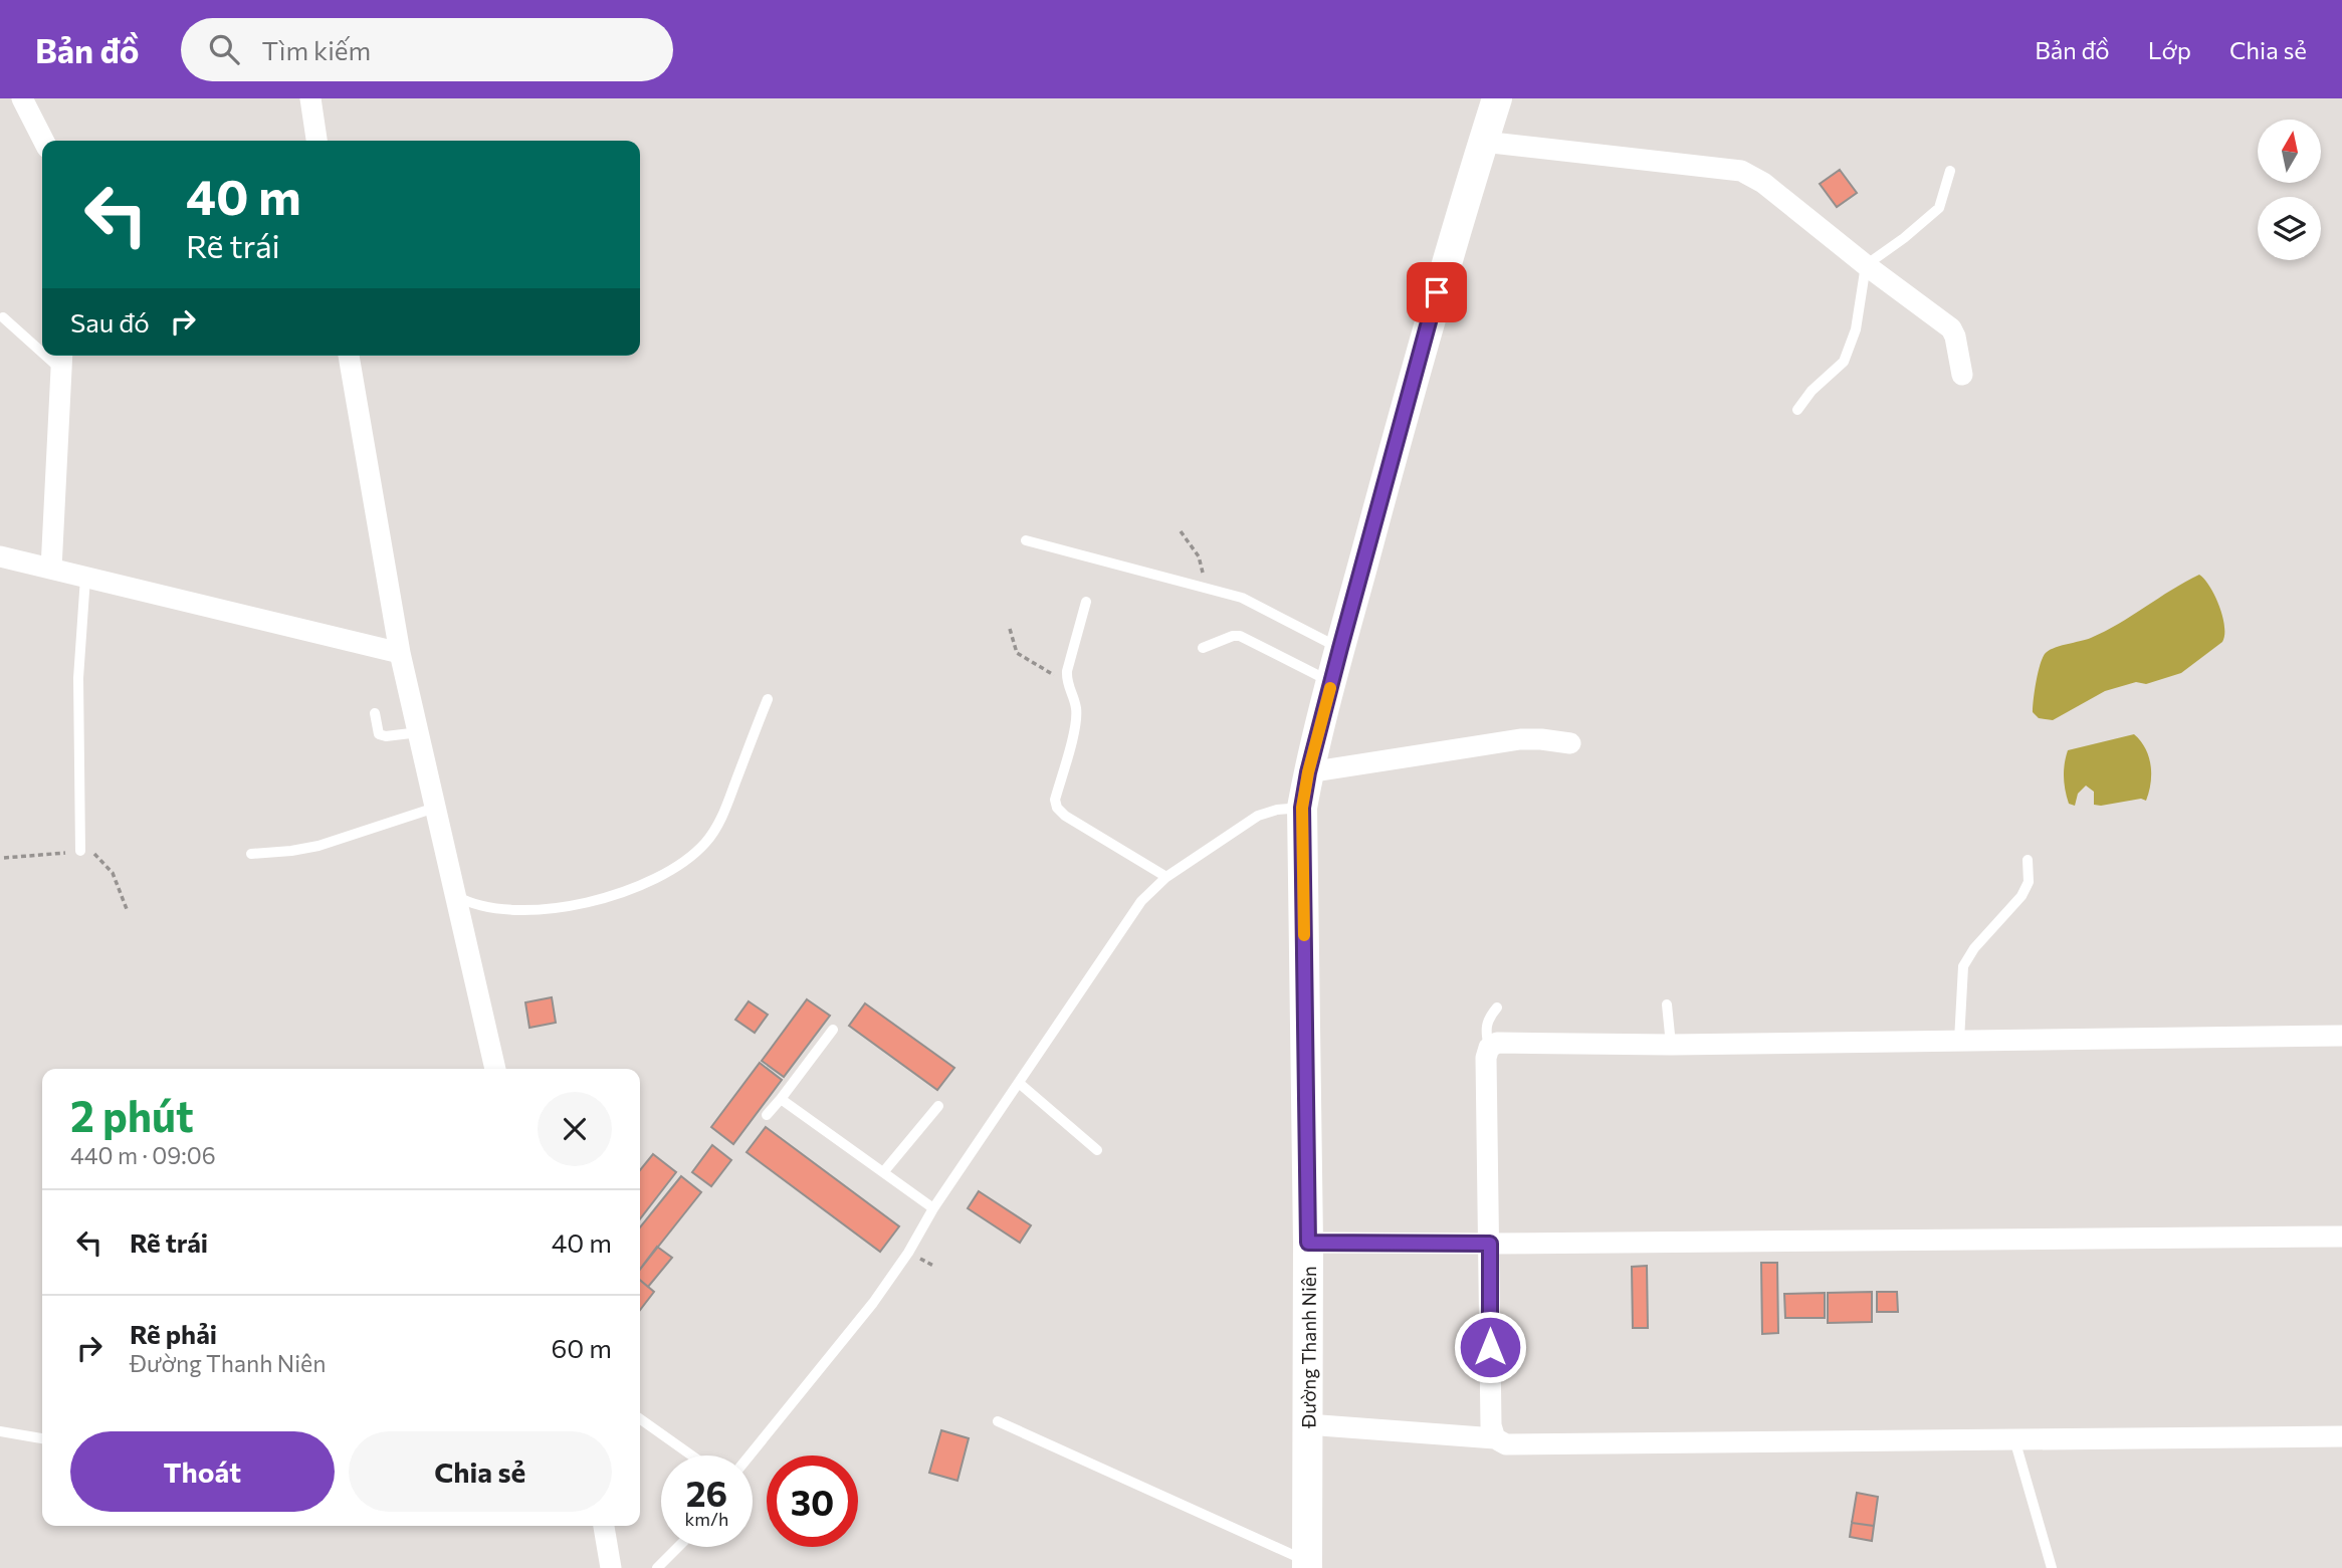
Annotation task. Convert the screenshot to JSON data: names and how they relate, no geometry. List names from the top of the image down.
{
  "streets": {
    "main road": ["Đường Thanh Niên"]
  },
  "north": "top",
  "page": {
    "header": "Bản đồ",
    "search": "Tìm kiếm",
    "nav": ["Bản đồ", "Lớp", "Chia sẻ"],
    "turn": ["40 m", "Rẽ trái"],
    "then": "Sau đó",
    "heading": ["2 phút", "440 m · 09:06"],
    "list": [
      {
        "name": "Rẽ trái",
        "value": "40 m"
      },
      {
        "name": "Rẽ phải",
        "note": "Đường Thanh Niên",
        "value": "60 m"
      }
    ],
    "buttons": ["Thoát", "Chia sẻ"],
    "speed": "26 km/h",
    "limit": "30"
  }
}
